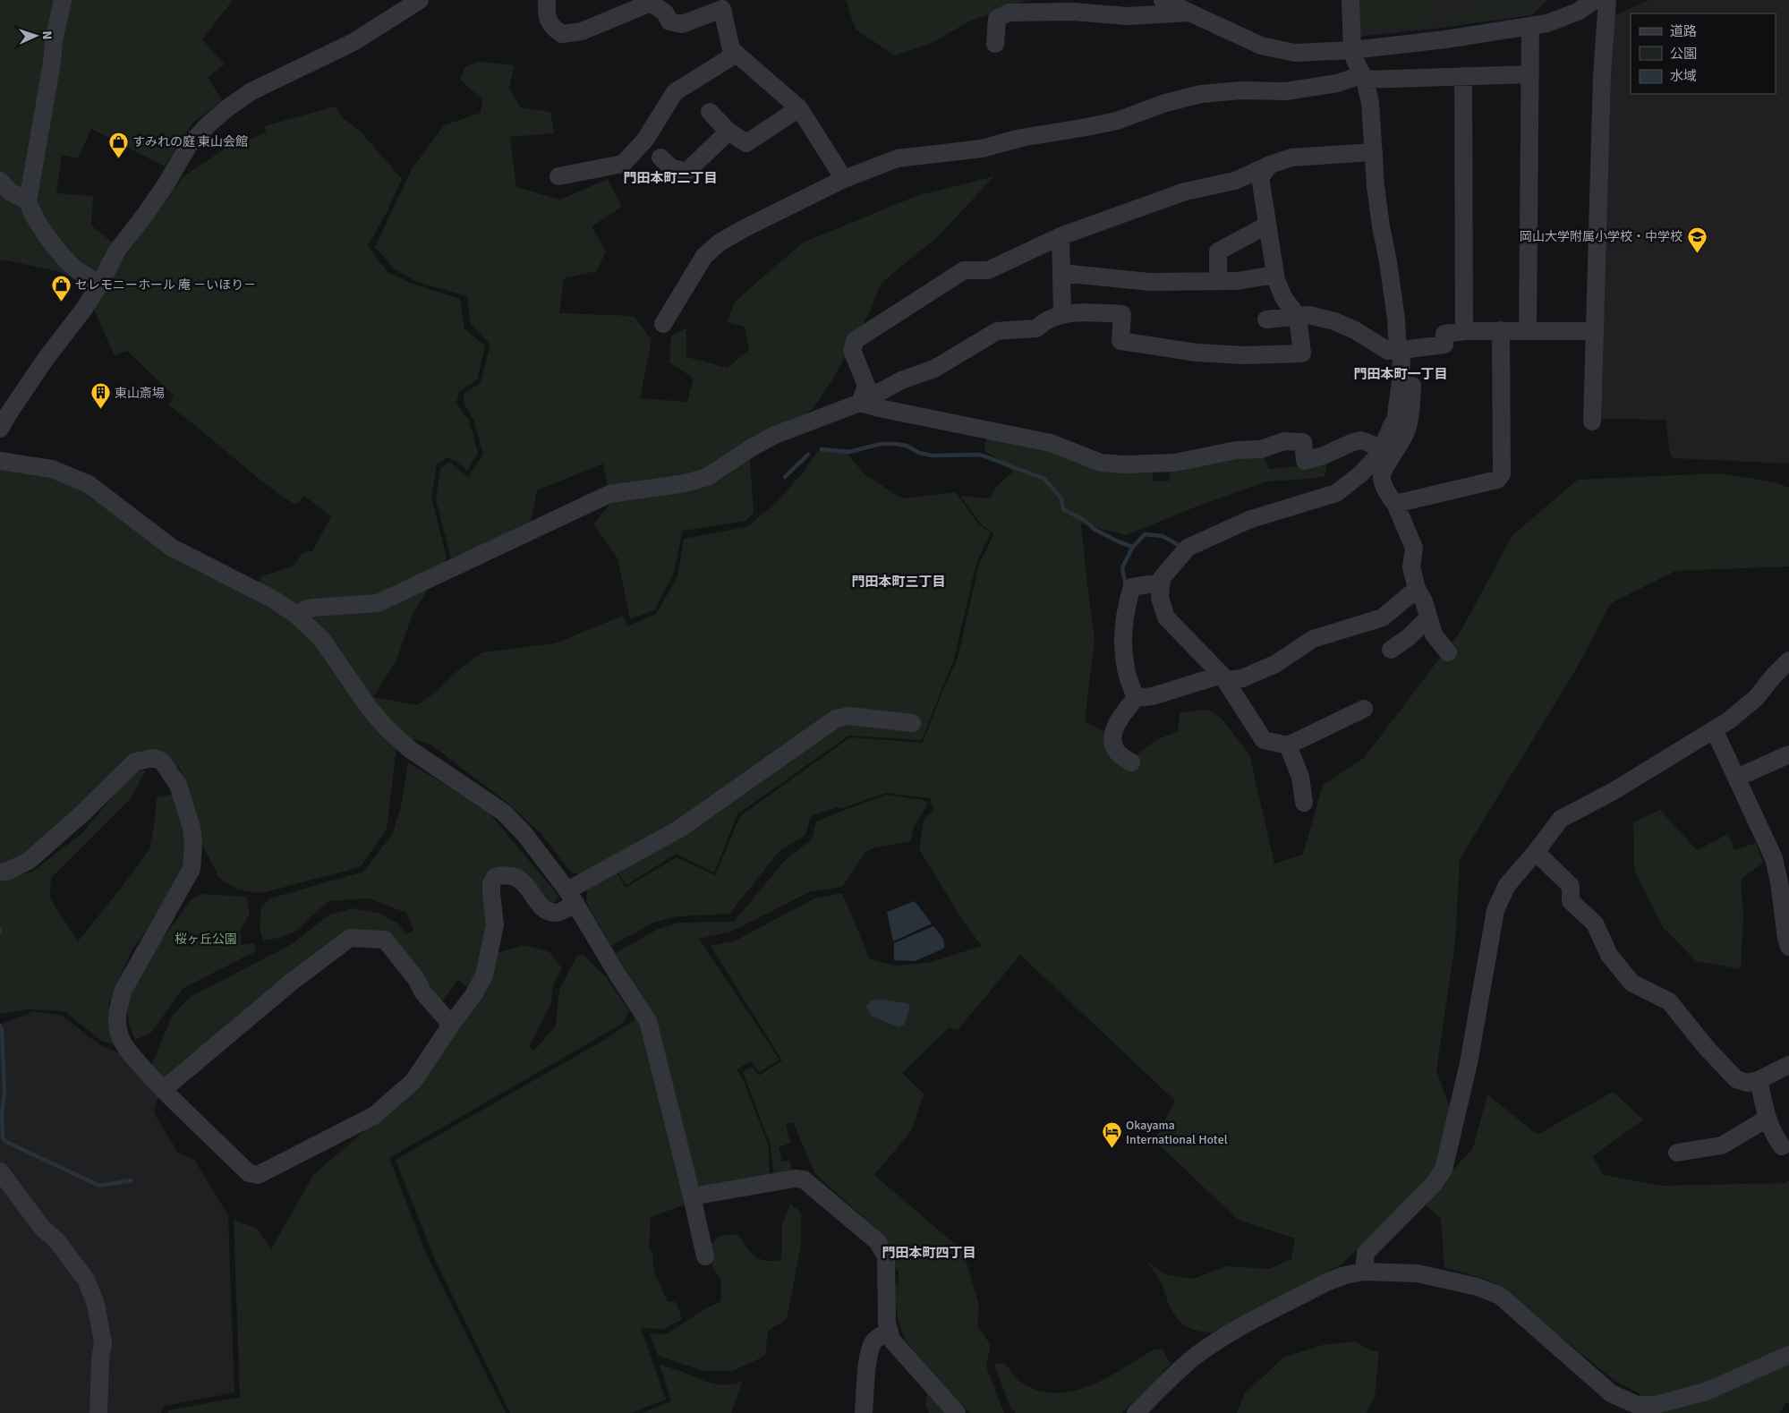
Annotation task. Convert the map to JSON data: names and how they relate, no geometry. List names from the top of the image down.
{
  "districts": [
    "門田本町二丁目",
    "門田本町一丁目",
    "門田本町三丁目",
    "門田本町四丁目"
  ],
  "parks": ["桜ヶ丘公園"],
  "places": {
    "shop": ["すみれの庭 東山会館", "セレモニーホール 庵 －いほり－"],
    "school or university": ["岡山大学附属小学校・中学校"],
    "building": ["東山斎場"],
    "hotel": ["Okayama International Hotel"]
  },
  "legend": ["道路", "公園", "水域"],
  "north": "right"
}
